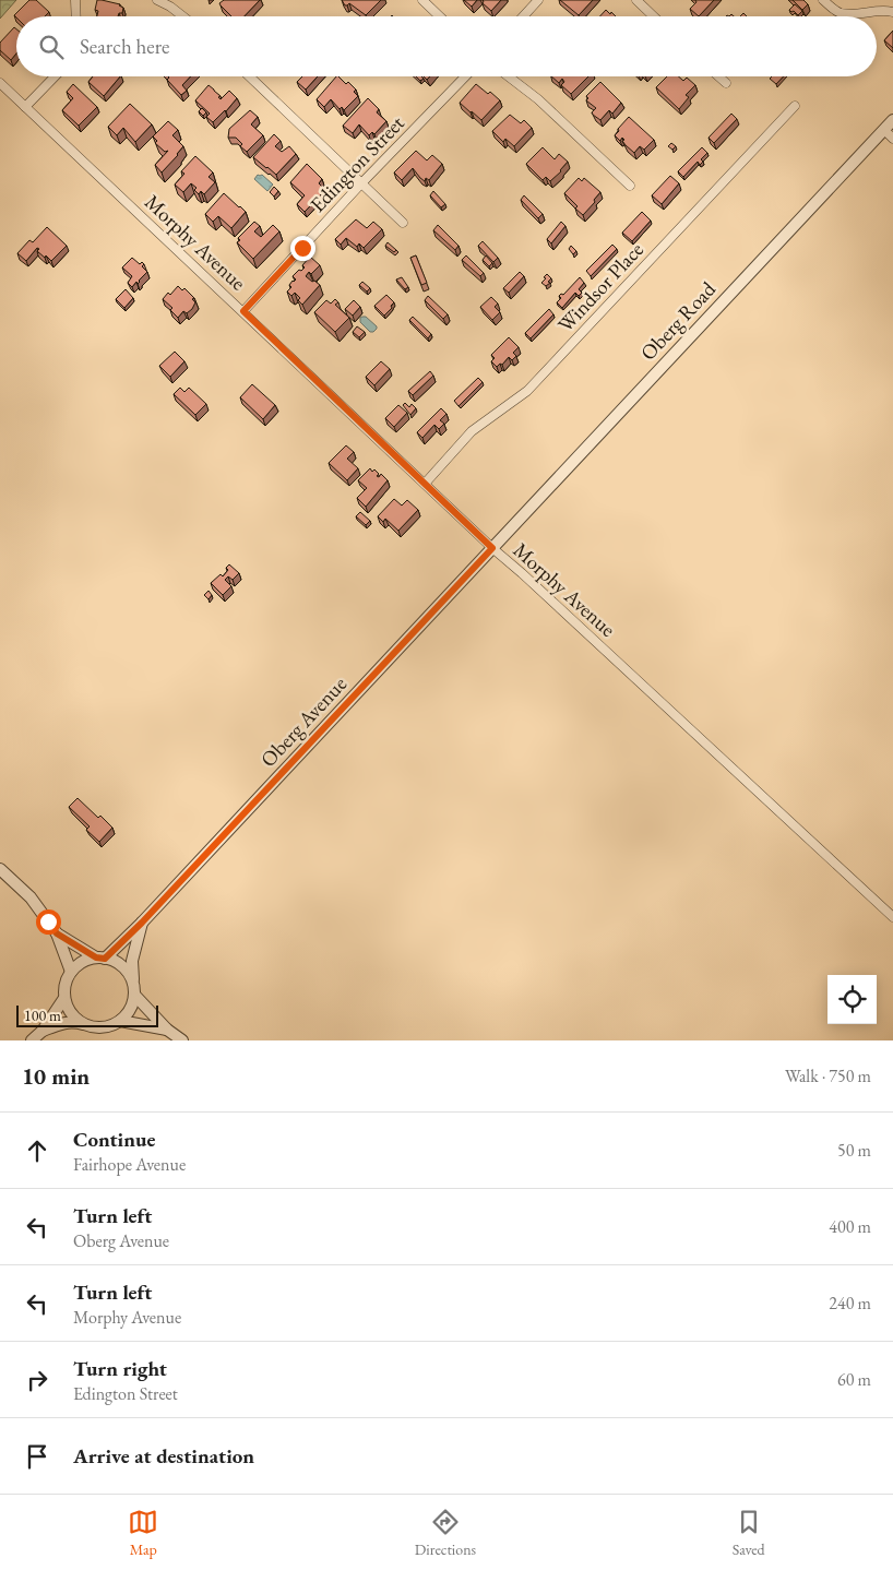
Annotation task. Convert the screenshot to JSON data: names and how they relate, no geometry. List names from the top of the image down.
{
  "streets": {
    "street": [
      "Edington Street",
      "Morphy Avenue",
      "Windsor Place",
      "Oberg Road",
      "Oberg Avenue"
    ]
  },
  "crossings": [
    ["Edington Street", "Morphy Avenue"],
    ["Morphy Avenue", "Windsor Place"],
    ["Morphy Avenue", "Oberg Road"],
    ["Morphy Avenue", "Oberg Avenue"],
    ["Oberg Road", "Oberg Avenue"]
  ],
  "scale_bar": "100 m",
  "page": {
    "search": "Search here",
    "scale": "100 m",
    "heading": ["10 min", "Walk · 750 m"],
    "list": [
      ["Continue", "Fairhope Avenue", "50 m"],
      ["Turn left", "Oberg Avenue", "400 m"],
      ["Turn left", "Morphy Avenue", "240 m"],
      ["Turn right", "Edington Street", "60 m"],
      "Arrive at destination"
    ],
    "nav": ["Map", "Directions", "Saved"]
  }
}
